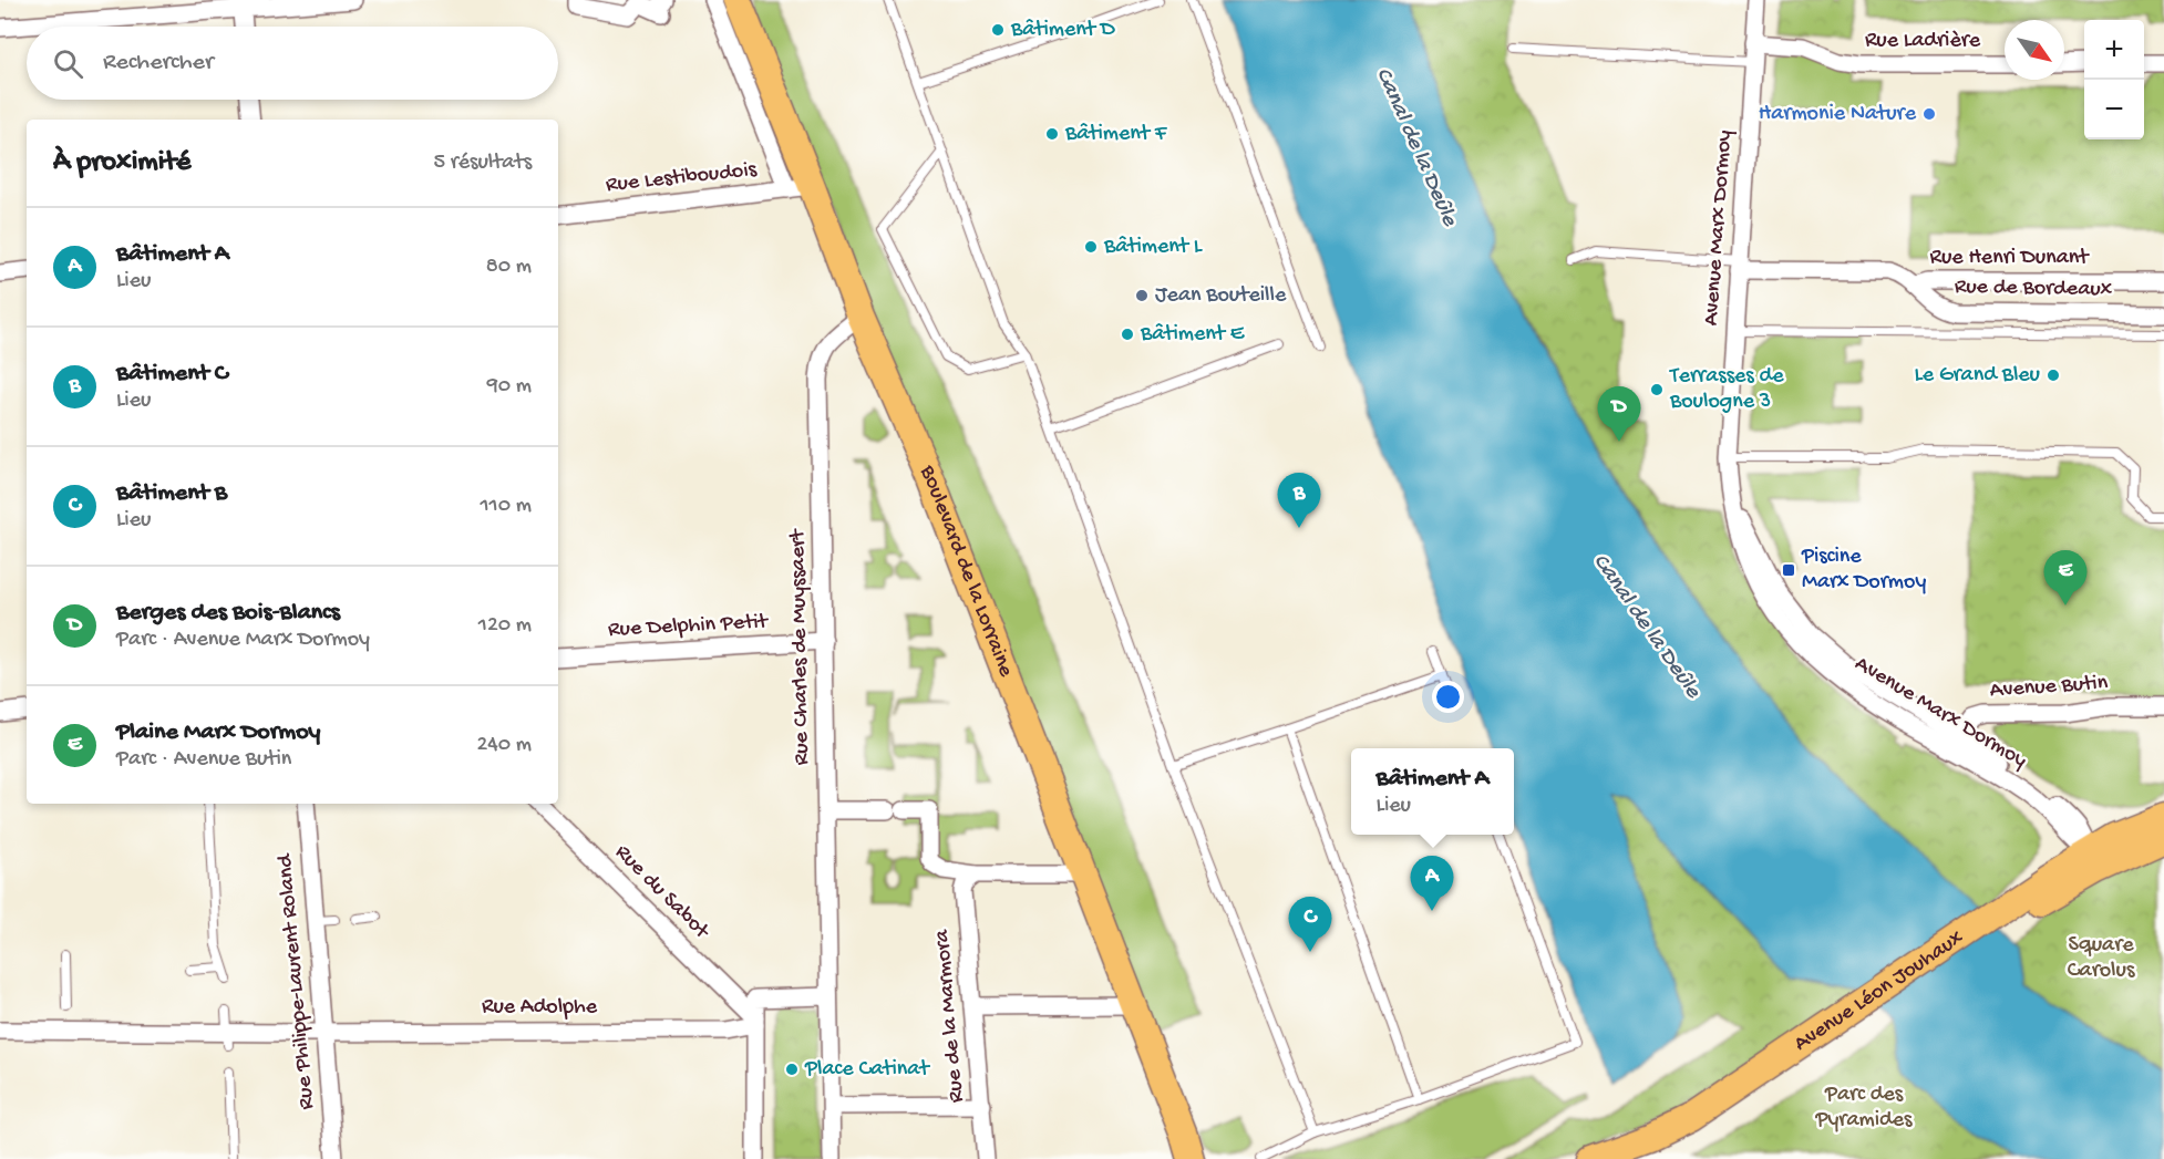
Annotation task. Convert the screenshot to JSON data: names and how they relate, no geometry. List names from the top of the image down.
{
  "streets": {
    "main road": ["Boulevard de la Lorraine", "Avenue Léon Jouhaux"],
    "street": [
      "Rue Ladrière",
      "Rue Lestiboudois",
      "Avenue Marx Dormoy",
      "Rue Henri Dunant",
      "Rue de Bordeaux",
      "Rue Delphin Petit",
      "Rue Charles de Muyssaert",
      "Avenue Butin",
      "Rue du Sabot",
      "Rue Philippe-Laurent Roland",
      "Rue Adolphe",
      "Rue de la Marmora"
    ]
  },
  "crossings": [
    ["Rue Ladrière", "Avenue Marx Dormoy"],
    ["Rue Lestiboudois", "Boulevard de la Lorraine"],
    ["Avenue Marx Dormoy", "Rue Henri Dunant"],
    ["Avenue Marx Dormoy", "Avenue Butin"],
    ["Avenue Marx Dormoy", "Avenue Léon Jouhaux"],
    ["Rue Henri Dunant", "Rue de Bordeaux"],
    ["Boulevard de la Lorraine", "Rue Charles de Muyssaert"],
    ["Rue Delphin Petit", "Rue Charles de Muyssaert"],
    ["Rue du Sabot", "Rue Adolphe"],
    ["Rue Philippe-Laurent Roland", "Rue Adolphe"]
  ],
  "water": ["Canal de la Deûle"],
  "parks": ["Square Carolus", "Parc des Pyramides"],
  "places": {
    "other": [
      "Bâtiment D",
      "Harmonie Nature",
      "Bâtiment F",
      "Bâtiment L",
      "Jean Bouteille",
      "Bâtiment E",
      "Le Grand Bleu",
      "Terrasses de Boulogne 3",
      "Place Catinat"
    ],
    "transit": ["Piscine Marx Dormoy"]
  },
  "north": "bottom right",
  "page": {
    "map_buttons": ["+", "−"],
    "search": "Rechercher",
    "heading": ["À proximité", "5 résultats"],
    "list": [
      {
        "mark": "A",
        "name": "Bâtiment A",
        "note": "Lieu",
        "value": "80 m"
      },
      {
        "mark": "B",
        "name": "Bâtiment C",
        "note": "Lieu",
        "value": "90 m"
      },
      {
        "mark": "C",
        "name": "Bâtiment B",
        "note": "Lieu",
        "value": "110 m"
      },
      {
        "mark": "D",
        "name": "Berges des Bois-Blancs",
        "note": "Parc · Avenue Marx Dormoy",
        "value": "120 m"
      },
      {
        "mark": "E",
        "name": "Plaine Marx Dormoy",
        "note": "Parc · Avenue Butin",
        "value": "240 m"
      }
    ],
    "pins": [
      "D",
      "B",
      "E",
      "A",
      "C"
    ],
    "popup": ["Bâtiment A", "Lieu"]
  }
}
